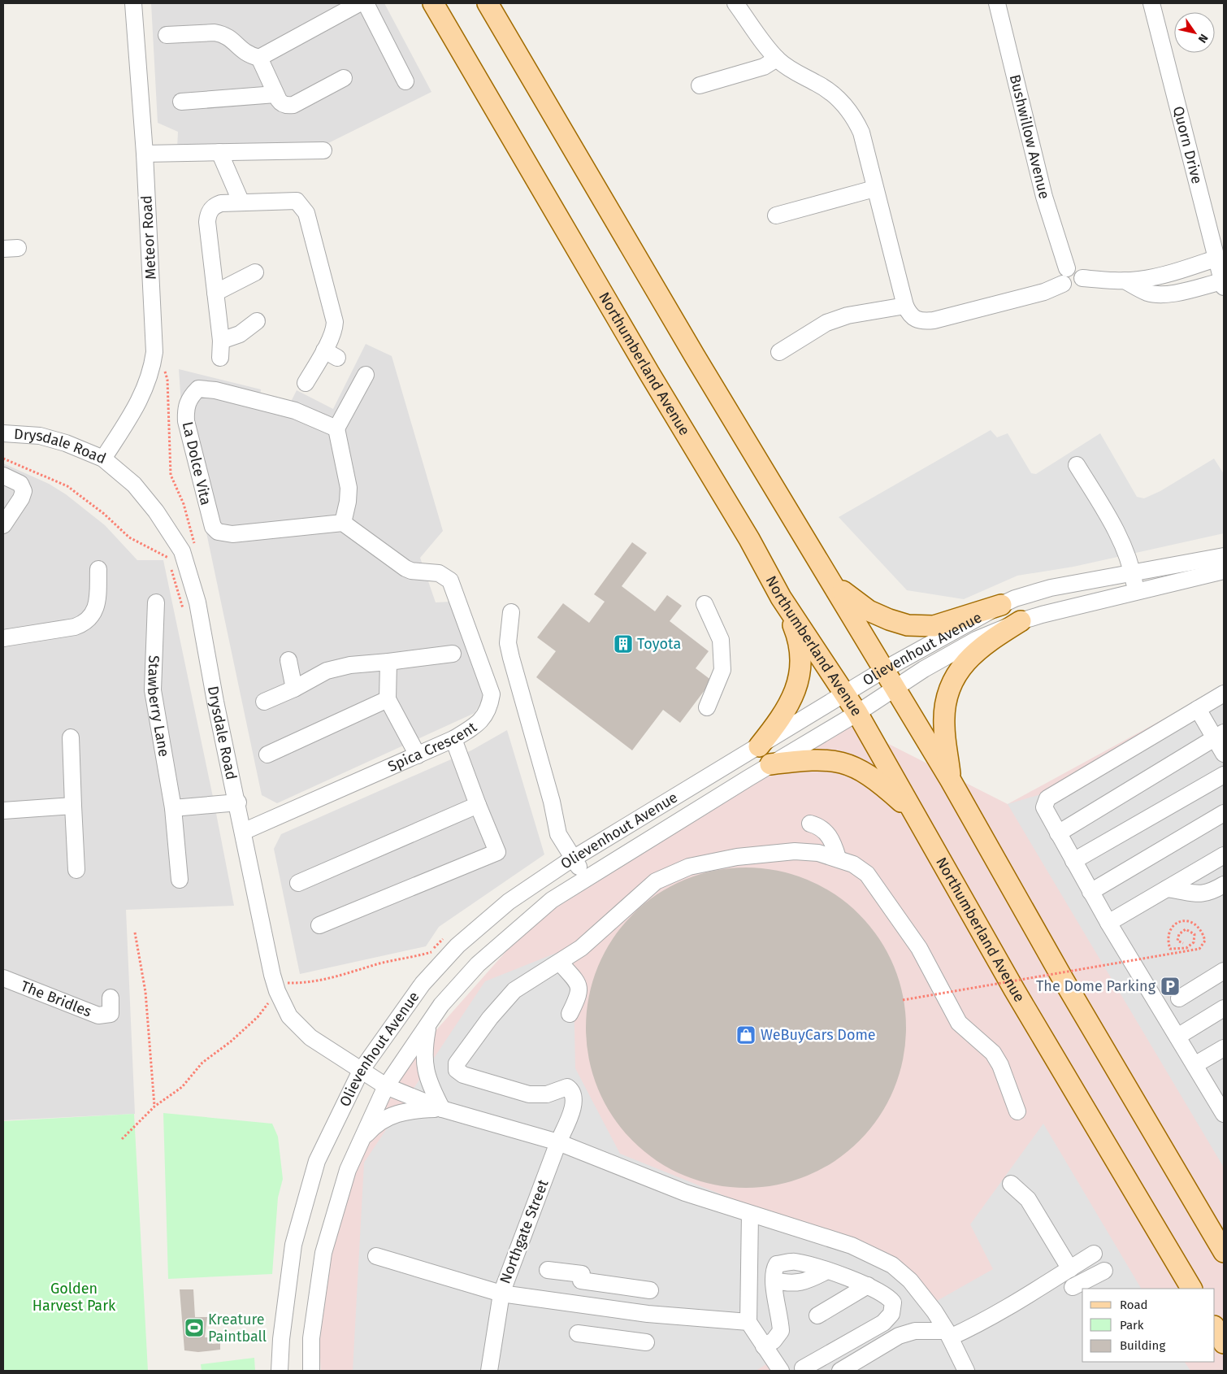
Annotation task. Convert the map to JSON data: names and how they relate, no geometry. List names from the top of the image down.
{
  "streets": {
    "main road": ["Northumberland Avenue"],
    "street": [
      "Bushwillow Avenue",
      "Quorn Drive",
      "Meteor Road",
      "Drysdale Road",
      "La Dolce Vita",
      "Olievenhout Avenue",
      "Stawberry Lane",
      "Spica Crescent",
      "The Bridles",
      "Northgate Street"
    ]
  },
  "crossings": [
    ["Meteor Road", "Drysdale Road"],
    ["Northumberland Avenue", "Olievenhout Avenue"],
    ["Drysdale Road", "Olievenhout Avenue"],
    ["Drysdale Road", "Spica Crescent"],
    ["La Dolce Vita", "Spica Crescent"]
  ],
  "parks": ["Golden Harvest Park"],
  "places": {
    "building": ["Toyota"],
    "parking": ["The Dome Parking"],
    "shop": ["WeBuyCars Dome"],
    "sports": ["Kreature Paintball"]
  },
  "legend": ["Road", "Park", "Building"],
  "north": "bottom right"
}
